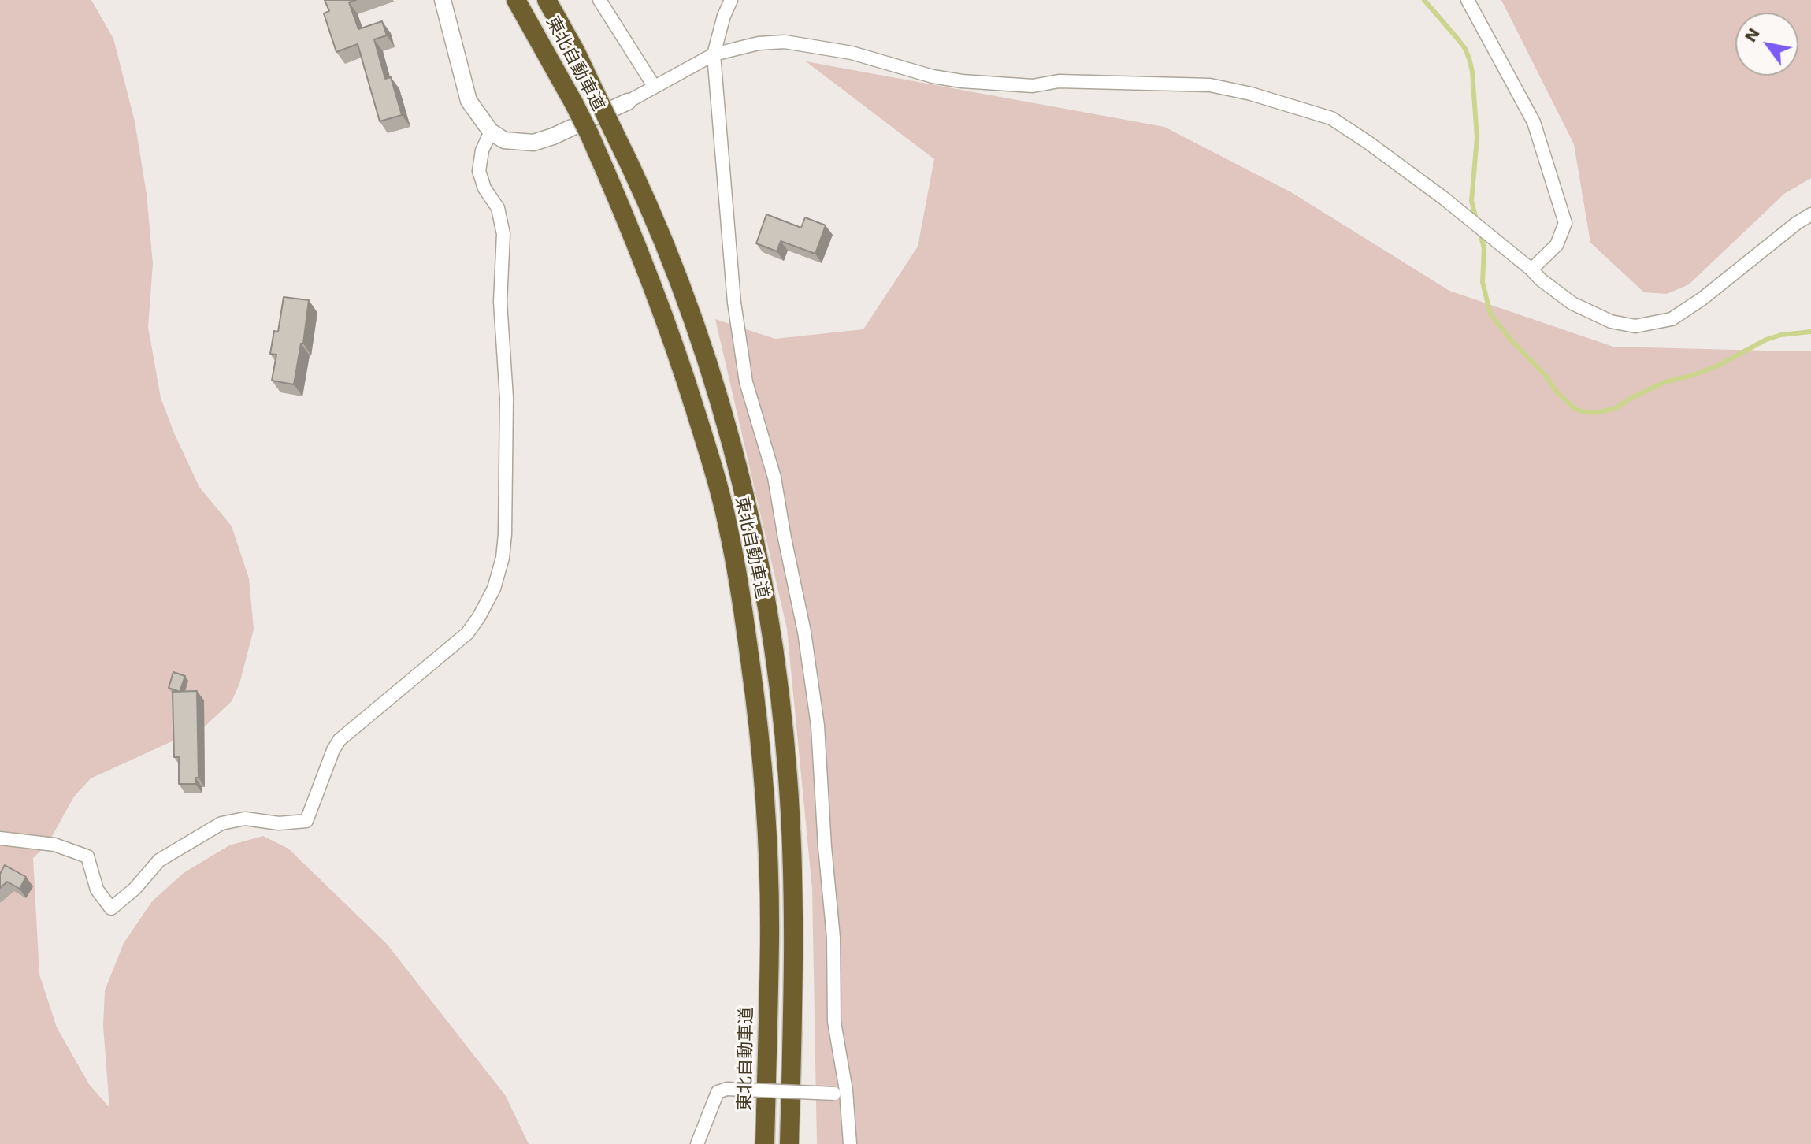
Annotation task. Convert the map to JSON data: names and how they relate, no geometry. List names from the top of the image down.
{
  "streets": {
    "highway": ["東北自動車道"]
  },
  "north": "top left"
}
